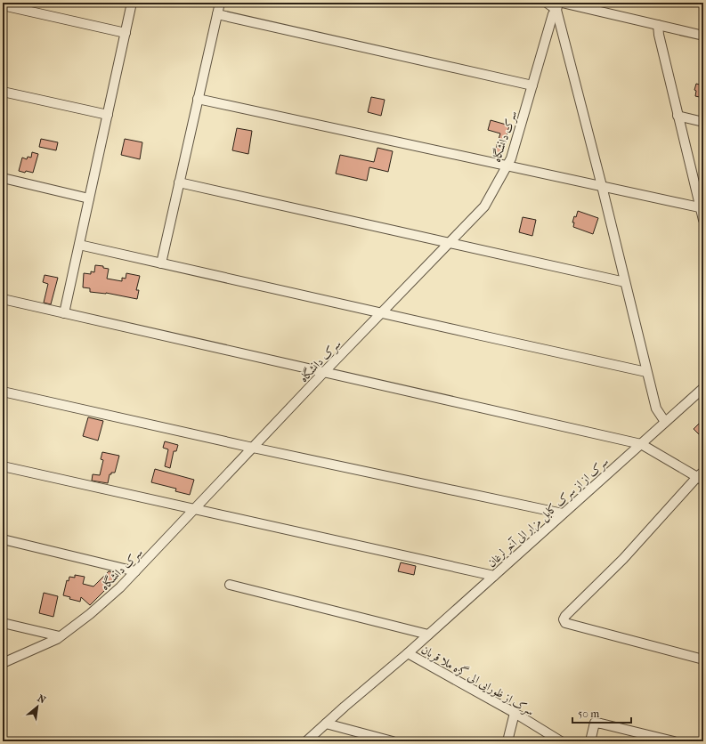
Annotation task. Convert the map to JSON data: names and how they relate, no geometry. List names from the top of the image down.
{
  "streets": {
    "street": ["سرک دانشگاه", "سرک از از سرک کابل مزار الی آخر لرغان", "سرک از ظورایی الی گزه ملا قربان"]
  },
  "crossings": [
    ["سرک از از سرک کابل مزار الی آخر لرغان", "سرک از ظورایی الی گزه ملا قربان"]
  ],
  "scale_bar": "50 m",
  "north": "top right"
}
